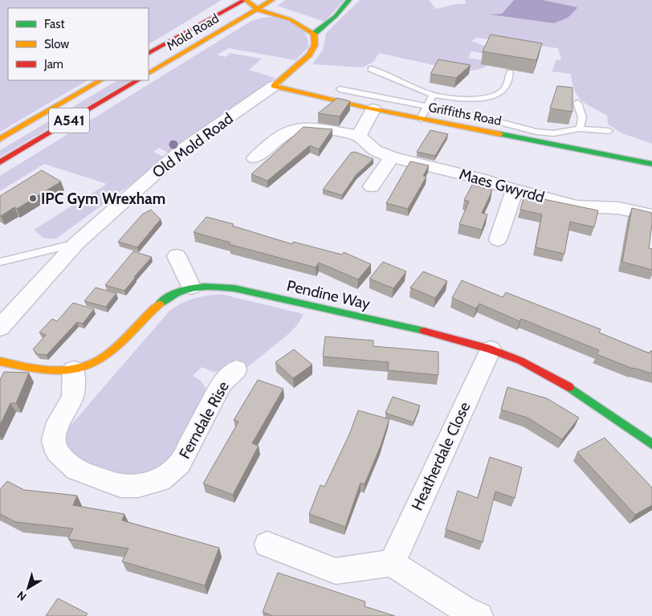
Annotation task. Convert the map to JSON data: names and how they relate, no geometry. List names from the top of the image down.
{
  "streets": {
    "street": [
      "Mold Road",
      "Griffiths Road",
      "A541",
      "Old Mold Road",
      "Maes Gwyrdd",
      "Pendine Way",
      "Ferndale Rise",
      "Heatherdale Close"
    ]
  },
  "crossings": [
    ["Griffiths Road", "Old Mold Road"],
    ["Pendine Way", "Ferndale Rise"],
    ["Pendine Way", "Heatherdale Close"]
  ],
  "places": ["IPC Gym Wrexham"],
  "legend": ["Fast", "Slow", "Jam"],
  "north": "bottom left"
}
